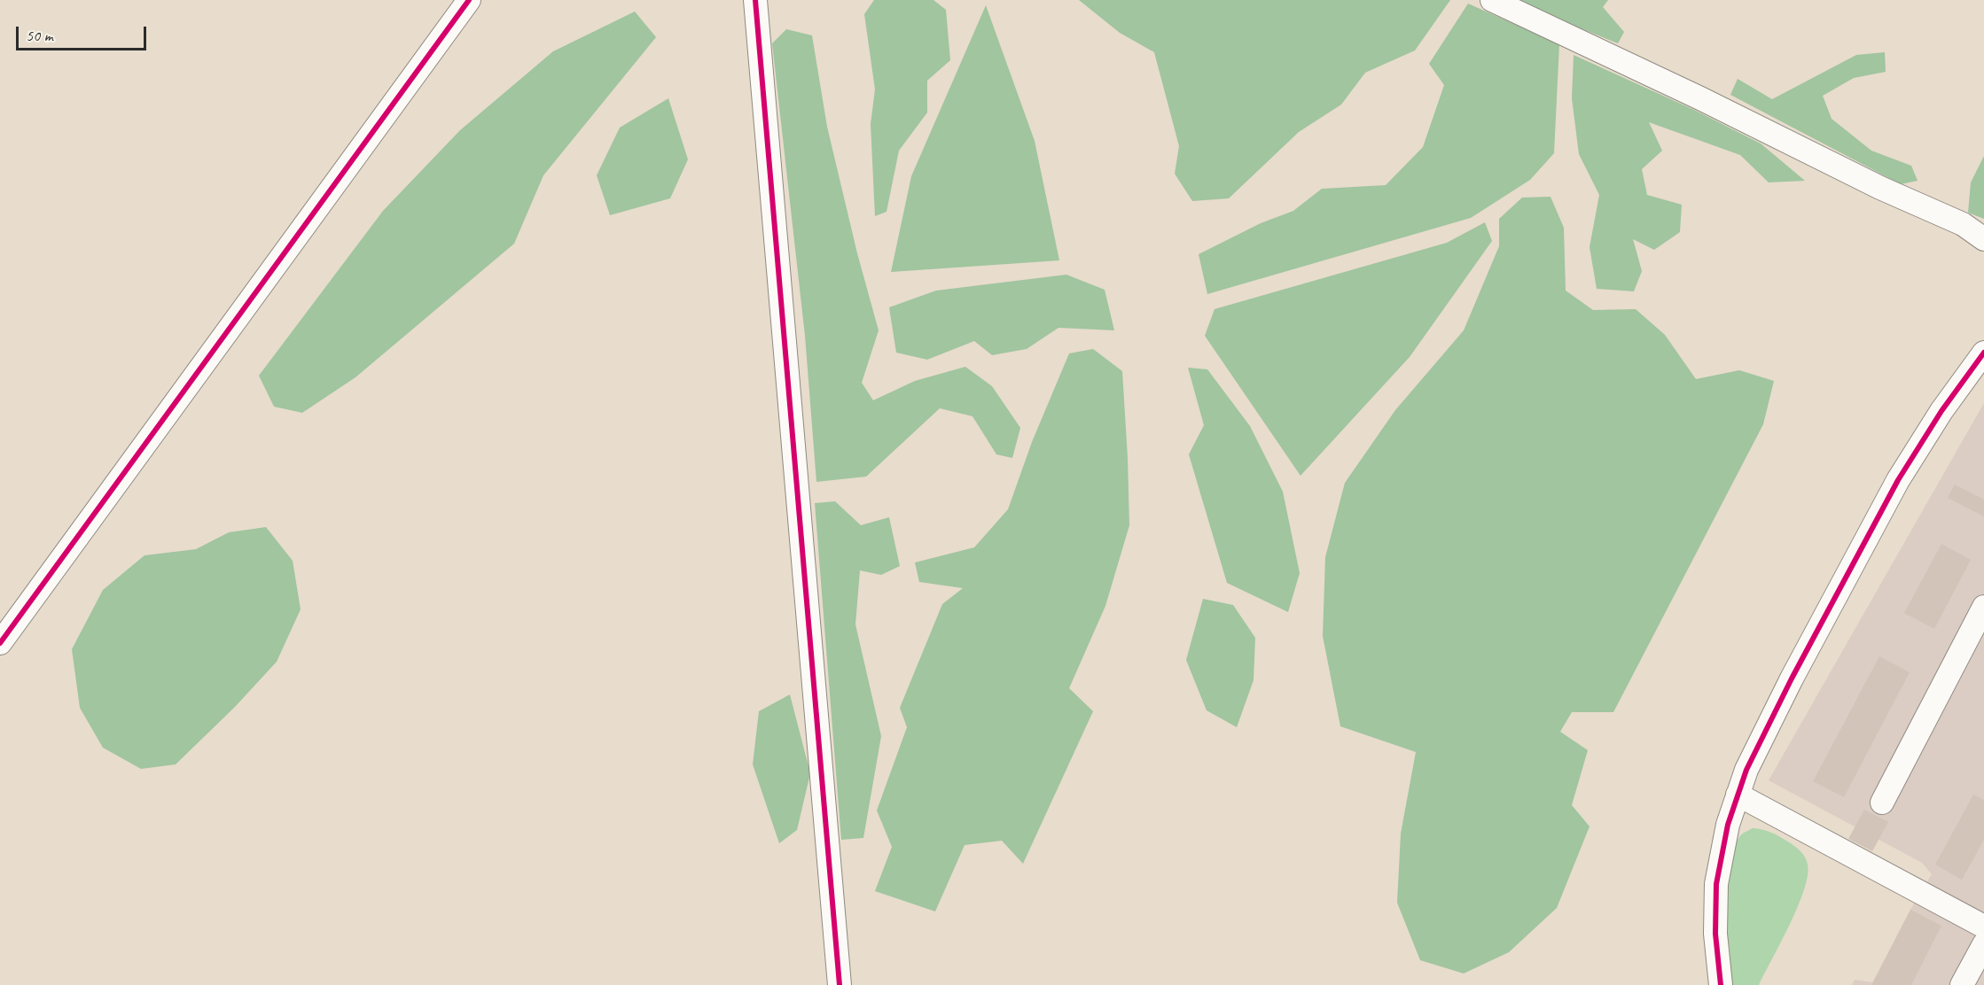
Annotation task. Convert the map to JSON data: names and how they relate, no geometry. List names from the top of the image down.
{
  "scale_bar": "50 m"
}
